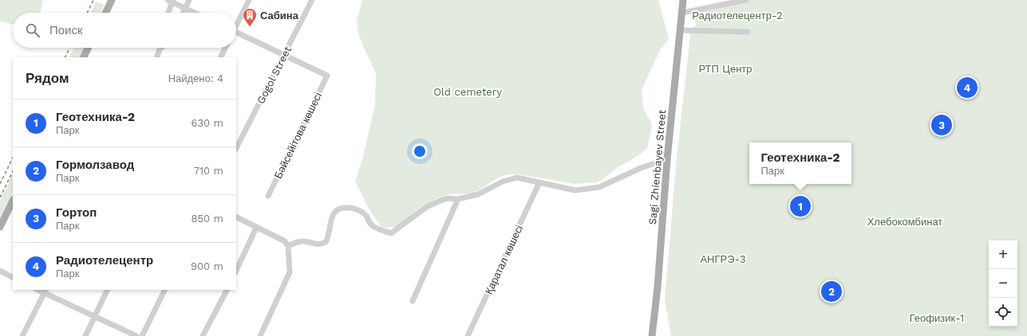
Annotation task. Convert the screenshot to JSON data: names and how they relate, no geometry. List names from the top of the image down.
{
  "streets": {
    "main road": ["Sagi Zhienbayev Street"],
    "street": ["Gogol Street", "Бәйсейітова көшесі", "Қаратал көшесі"]
  },
  "crossings": [
    ["Gogol Street", "Бәйсейітова көшесі"]
  ],
  "parks": [
    "Радиотелецентр-2",
    "РТП Центр",
    "Old cemetery",
    "Хлебокомбинат",
    "АНГРЭ-3",
    "Геофизик-1"
  ],
  "places": {
    "building": ["Сабина"]
  },
  "page": {
    "search": "Поиск",
    "heading": ["Рядом", "Найдено: 4"],
    "pins": [
      "4",
      "3",
      "1",
      "2"
    ],
    "list": [
      {
        "mark": "1",
        "name": "Геотехника-2",
        "note": "Парк",
        "value": "630 m"
      },
      {
        "mark": "2",
        "name": "Гормолзавод",
        "note": "Парк",
        "value": "710 m"
      },
      {
        "mark": "3",
        "name": "Гортоп",
        "note": "Парк",
        "value": "850 m"
      },
      {
        "mark": "4",
        "name": "Радиотелецентр",
        "note": "Парк",
        "value": "900 m"
      }
    ],
    "popup": ["Геотехника-2", "Парк"],
    "map_buttons": ["+", "−"]
  }
}
